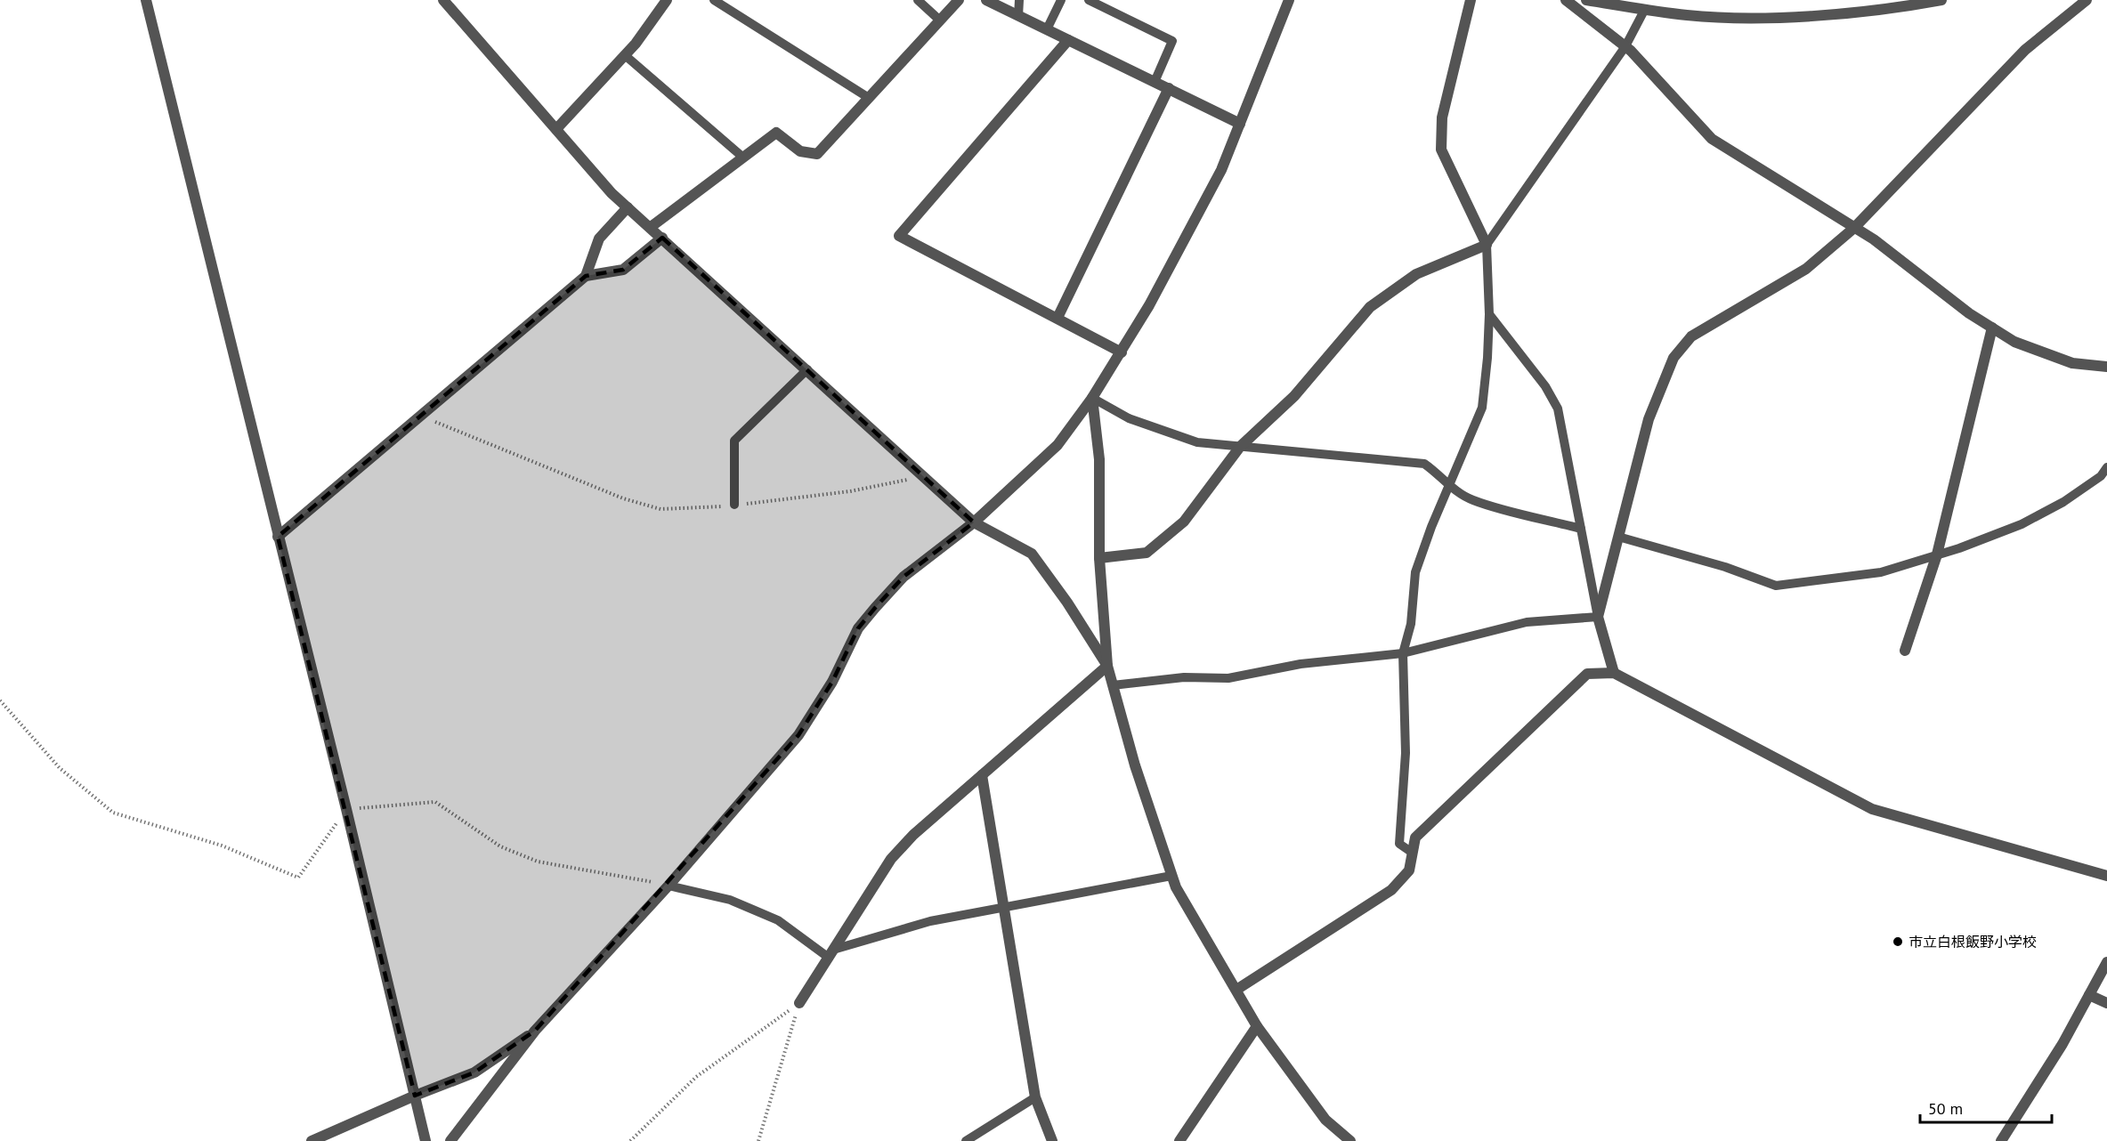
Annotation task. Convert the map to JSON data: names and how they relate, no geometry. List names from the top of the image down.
{
  "places": ["市立白根飯野小学校"],
  "scale_bar": "50 m"
}
